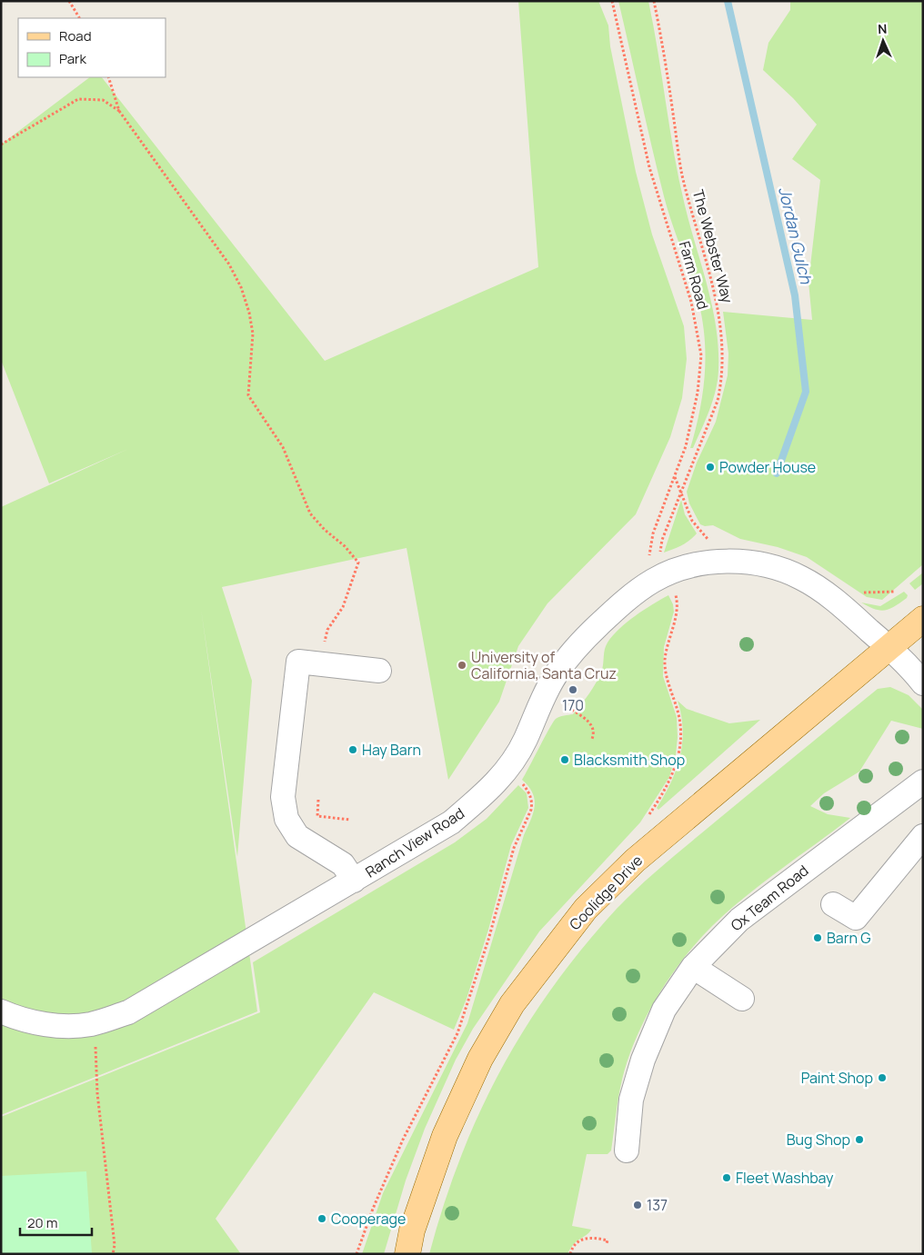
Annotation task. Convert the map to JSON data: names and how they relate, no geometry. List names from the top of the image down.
{
  "streets": {
    "main road": ["Coolidge Drive"],
    "street": ["Ranch View Road", "Ox Team Road"],
    "path": ["The Webster Way", "Farm Road"]
  },
  "crossings": [
    ["Ranch View Road", "Coolidge Drive"]
  ],
  "water": ["Jordan Gulch"],
  "places": [
    "Powder House",
    "University of California, Santa Cruz",
    "170",
    "Hay Barn",
    "Blacksmith Shop",
    "Barn G",
    "Paint Shop",
    "Bug Shop",
    "Fleet Washbay",
    "137",
    "Cooperage"
  ],
  "legend": ["Road", "Park"],
  "scale_bar": "20 m",
  "north": "top"
}
